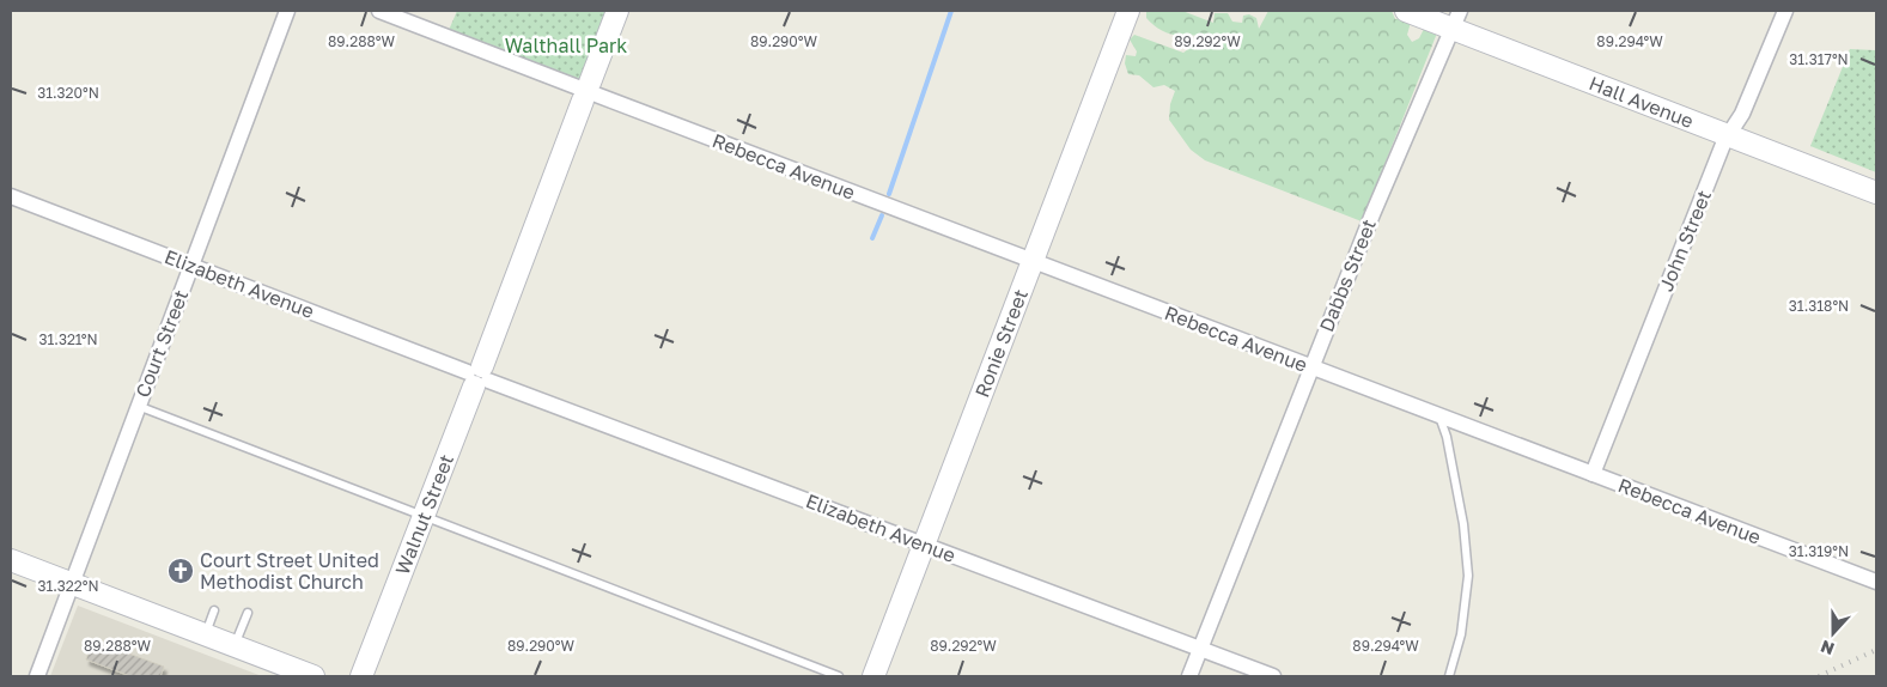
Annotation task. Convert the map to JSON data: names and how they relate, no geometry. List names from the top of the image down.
{
  "streets": {
    "street": [
      "Hall Avenue",
      "Rebecca Avenue",
      "John Street",
      "Dabbs Street",
      "Elizabeth Avenue",
      "Court Street",
      "Ronie Street",
      "Walnut Street"
    ]
  },
  "crossings": [
    ["Hall Avenue", "John Street"],
    ["Hall Avenue", "Dabbs Street"],
    ["Rebecca Avenue", "John Street"],
    ["Rebecca Avenue", "Dabbs Street"],
    ["Rebecca Avenue", "Ronie Street"],
    ["Rebecca Avenue", "Walnut Street"],
    ["Dabbs Street", "Elizabeth Avenue"],
    ["Elizabeth Avenue", "Court Street"],
    ["Elizabeth Avenue", "Ronie Street"],
    ["Elizabeth Avenue", "Walnut Street"]
  ],
  "parks": ["Walthall Park"],
  "places": {
    "church": ["Court Street United Methodist Church"]
  },
  "north": "bottom",
  "coordinates": [
    "89.288°W",
    "89.290°W",
    "89.292°W",
    "89.294°W",
    "31.317°N",
    "31.320°N",
    "31.318°N",
    "31.321°N",
    "31.319°N",
    "31.322°N"
  ]
}
